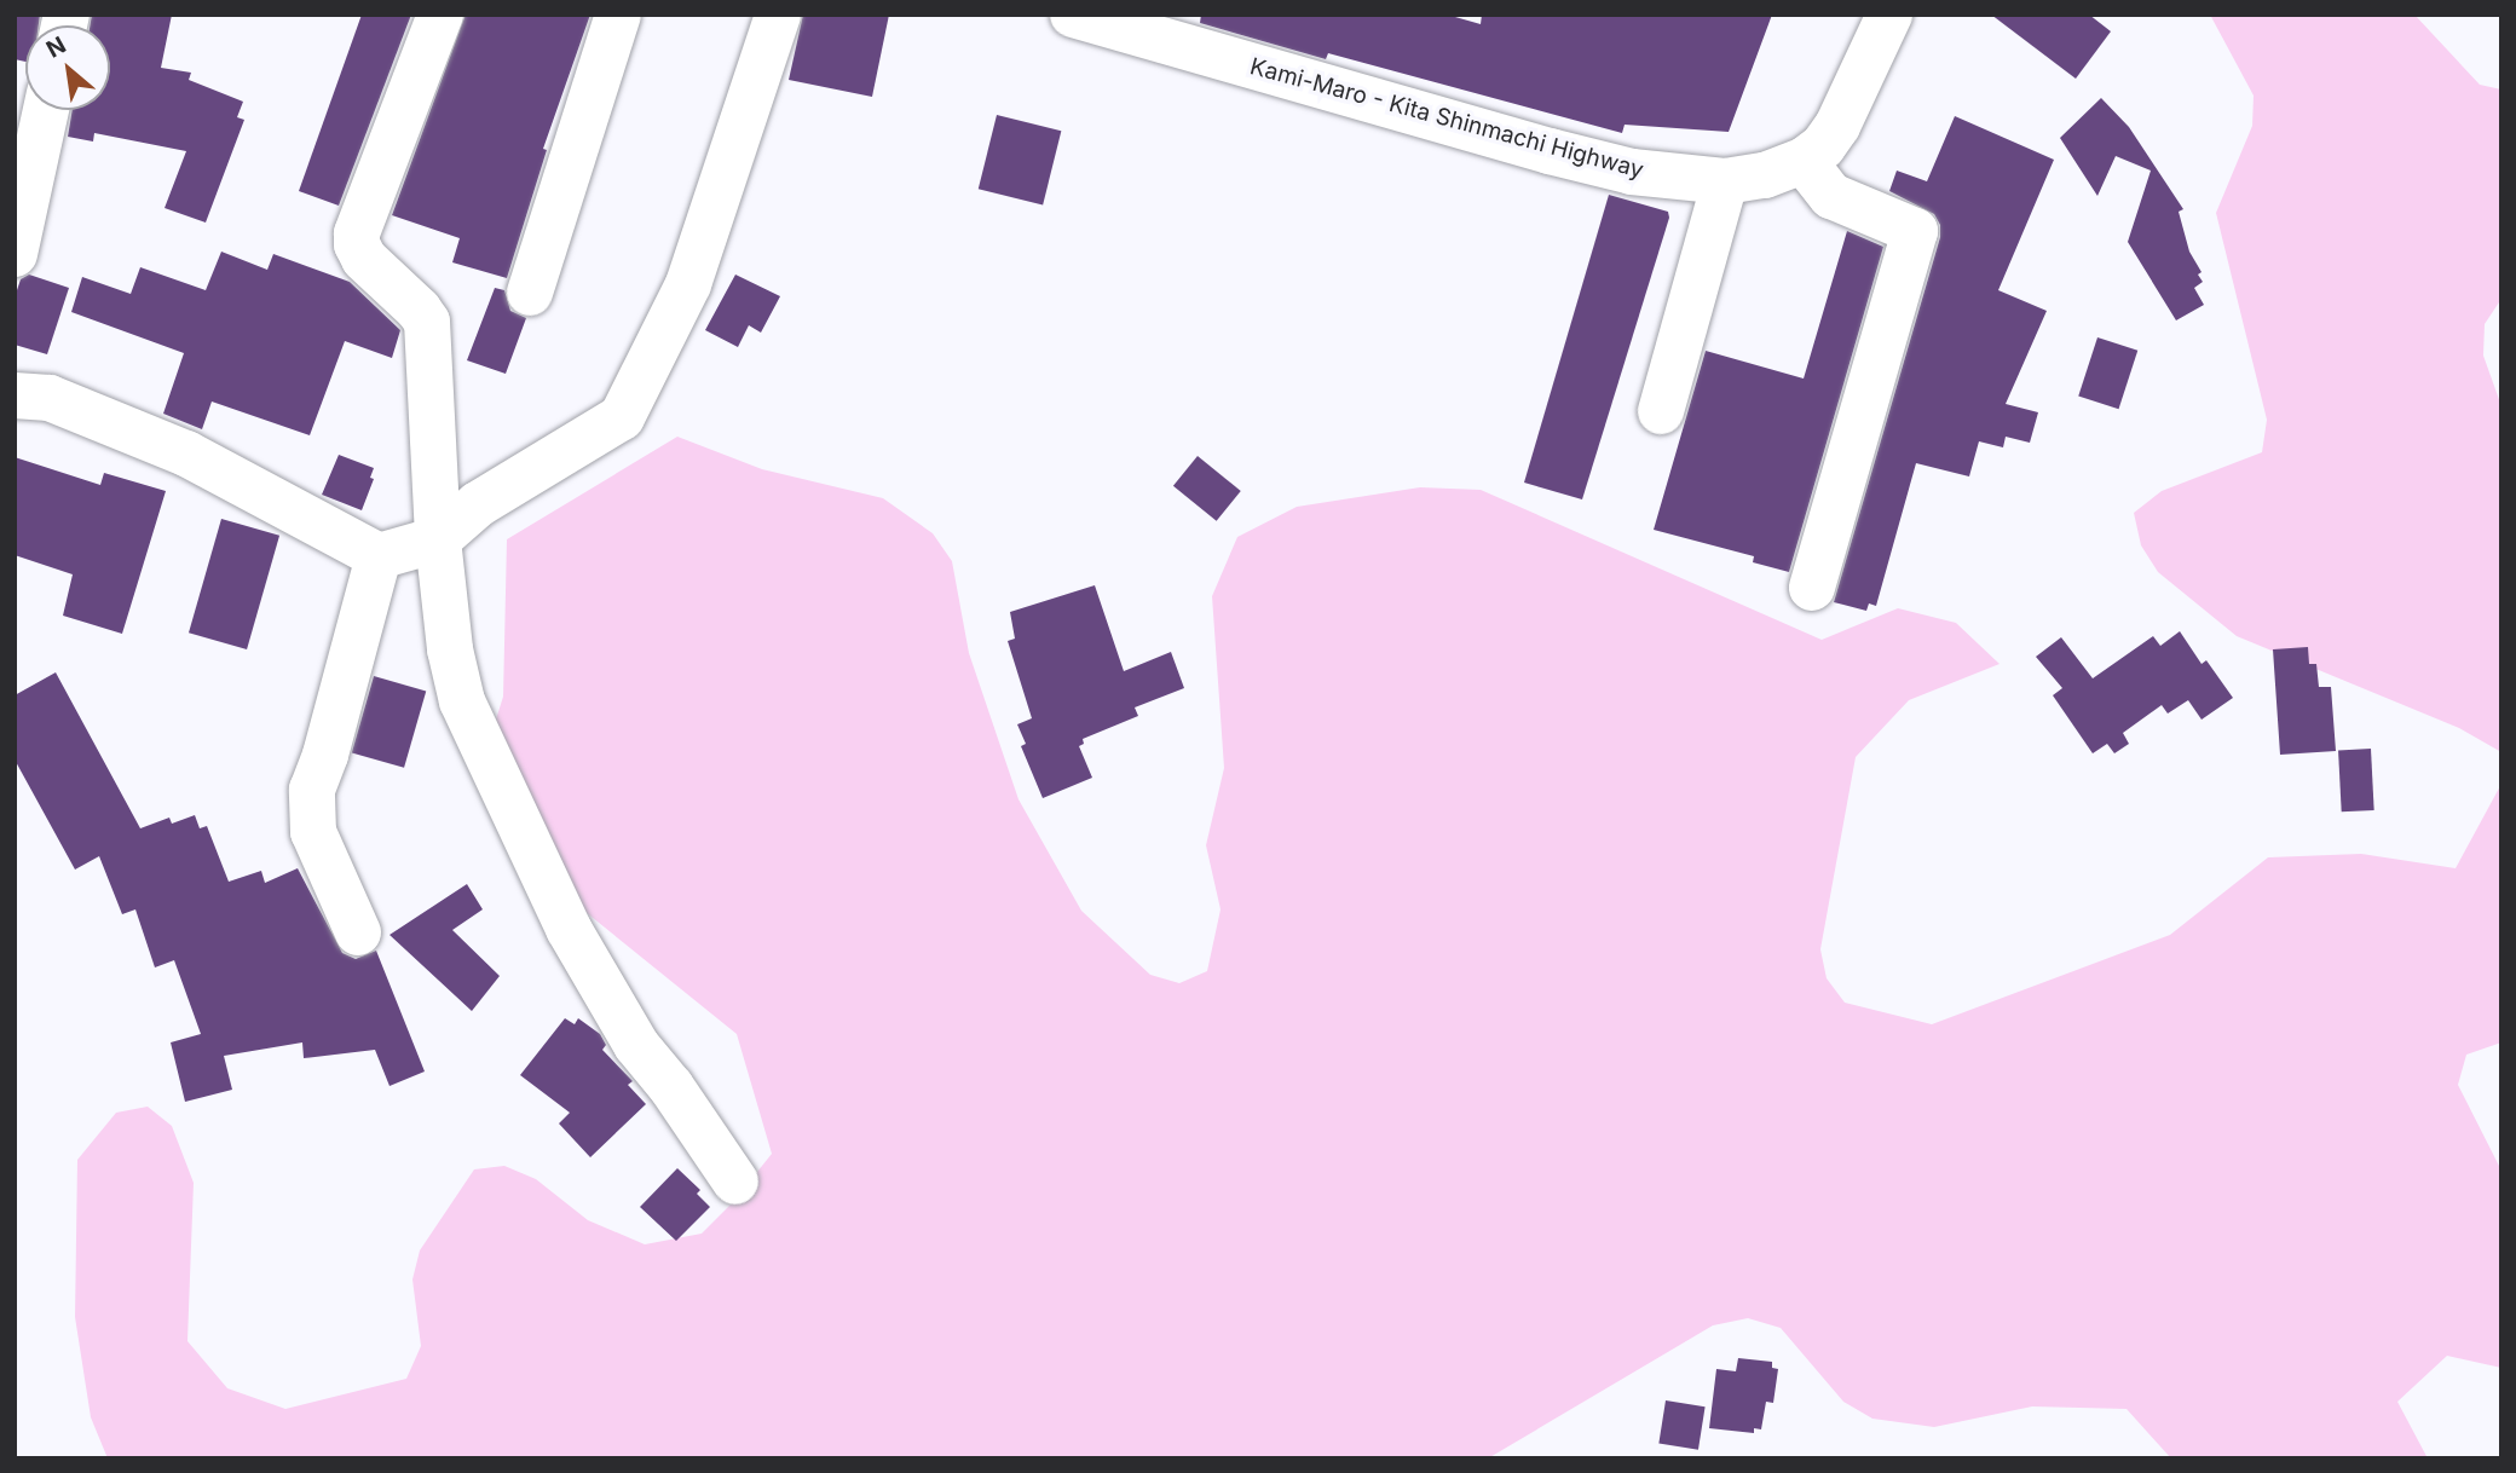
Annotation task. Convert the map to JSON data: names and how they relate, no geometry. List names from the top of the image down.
{
  "streets": {
    "street": ["Kami-Maro - Kita Shinmachi Highway"]
  },
  "north": "top left"
}
